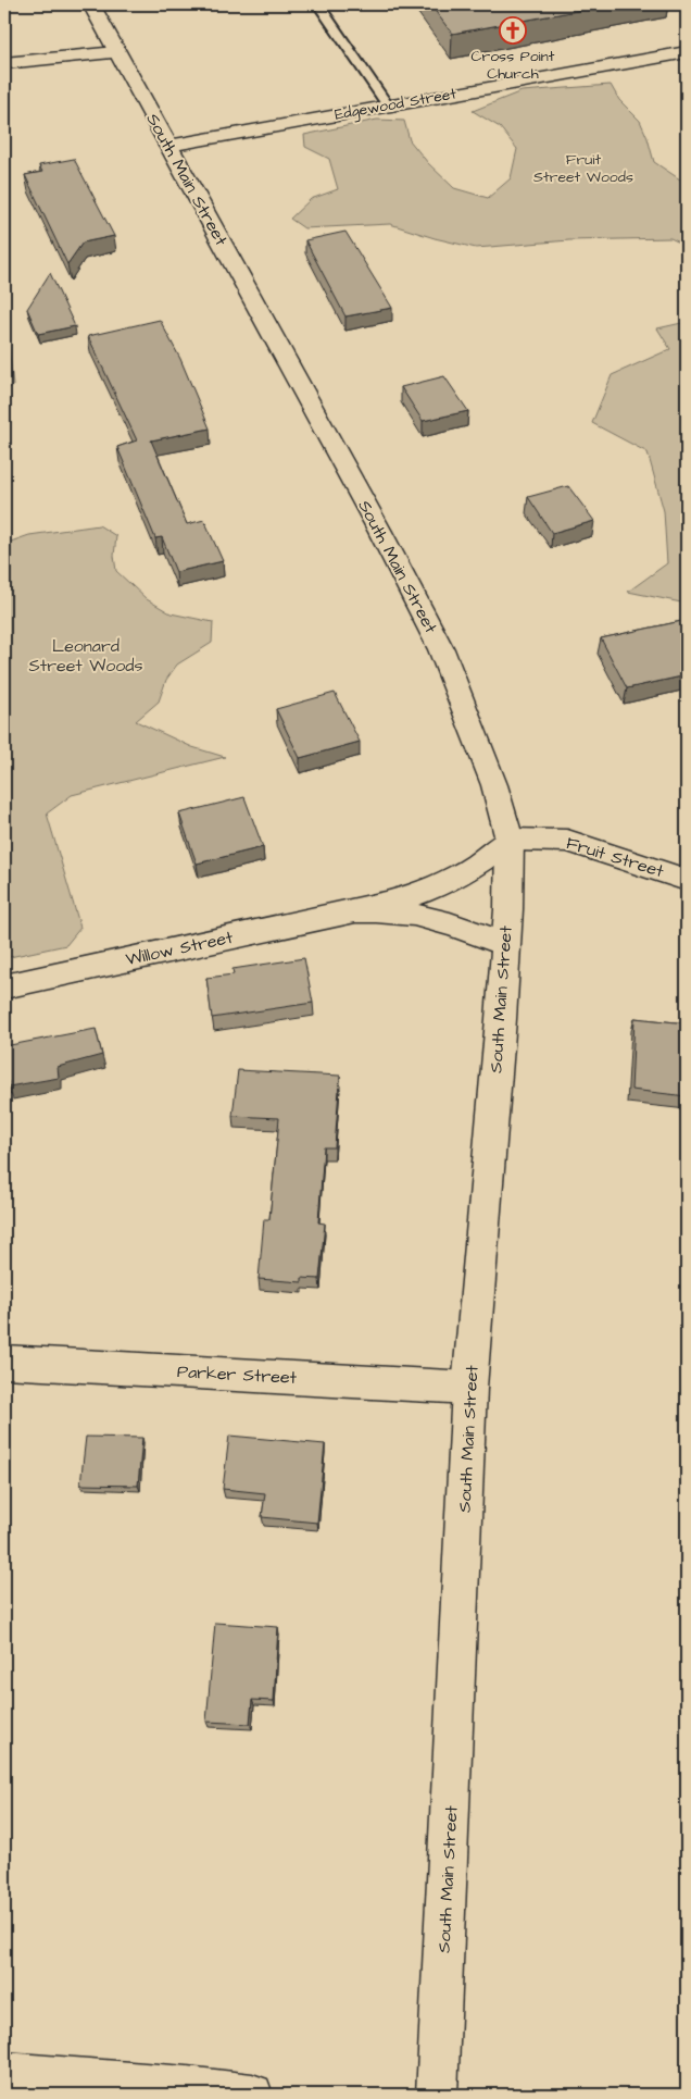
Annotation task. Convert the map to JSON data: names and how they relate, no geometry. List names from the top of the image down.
{
  "streets": {
    "main road": [
      "Edgewood Street",
      "South Main Street",
      "Fruit Street",
      "Willow Street",
      "Parker Street"
    ]
  },
  "crossings": [
    ["Edgewood Street", "South Main Street"],
    ["South Main Street", "Fruit Street"],
    ["South Main Street", "Parker Street"]
  ],
  "parks": ["Fruit Street Woods", "Leonard Street Woods"],
  "places": {
    "church": ["Cross Point Church"]
  }
}
